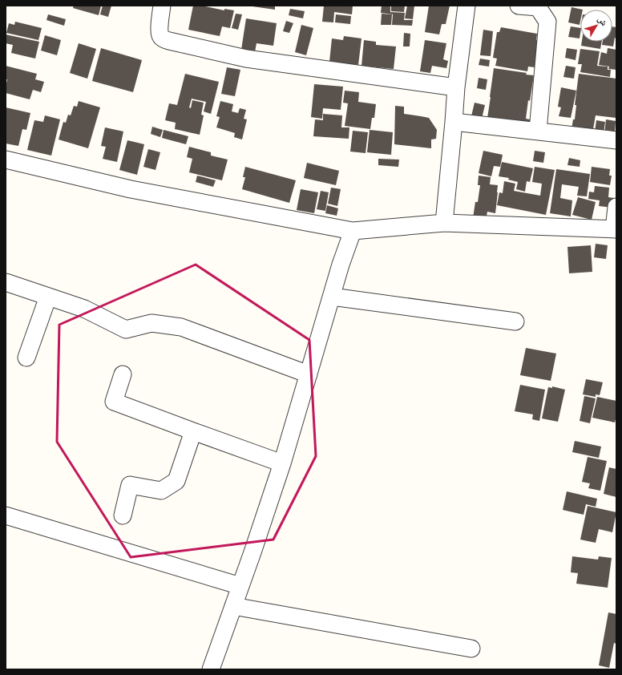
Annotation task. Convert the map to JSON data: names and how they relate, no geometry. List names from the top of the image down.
{
  "north": "top right"
}
